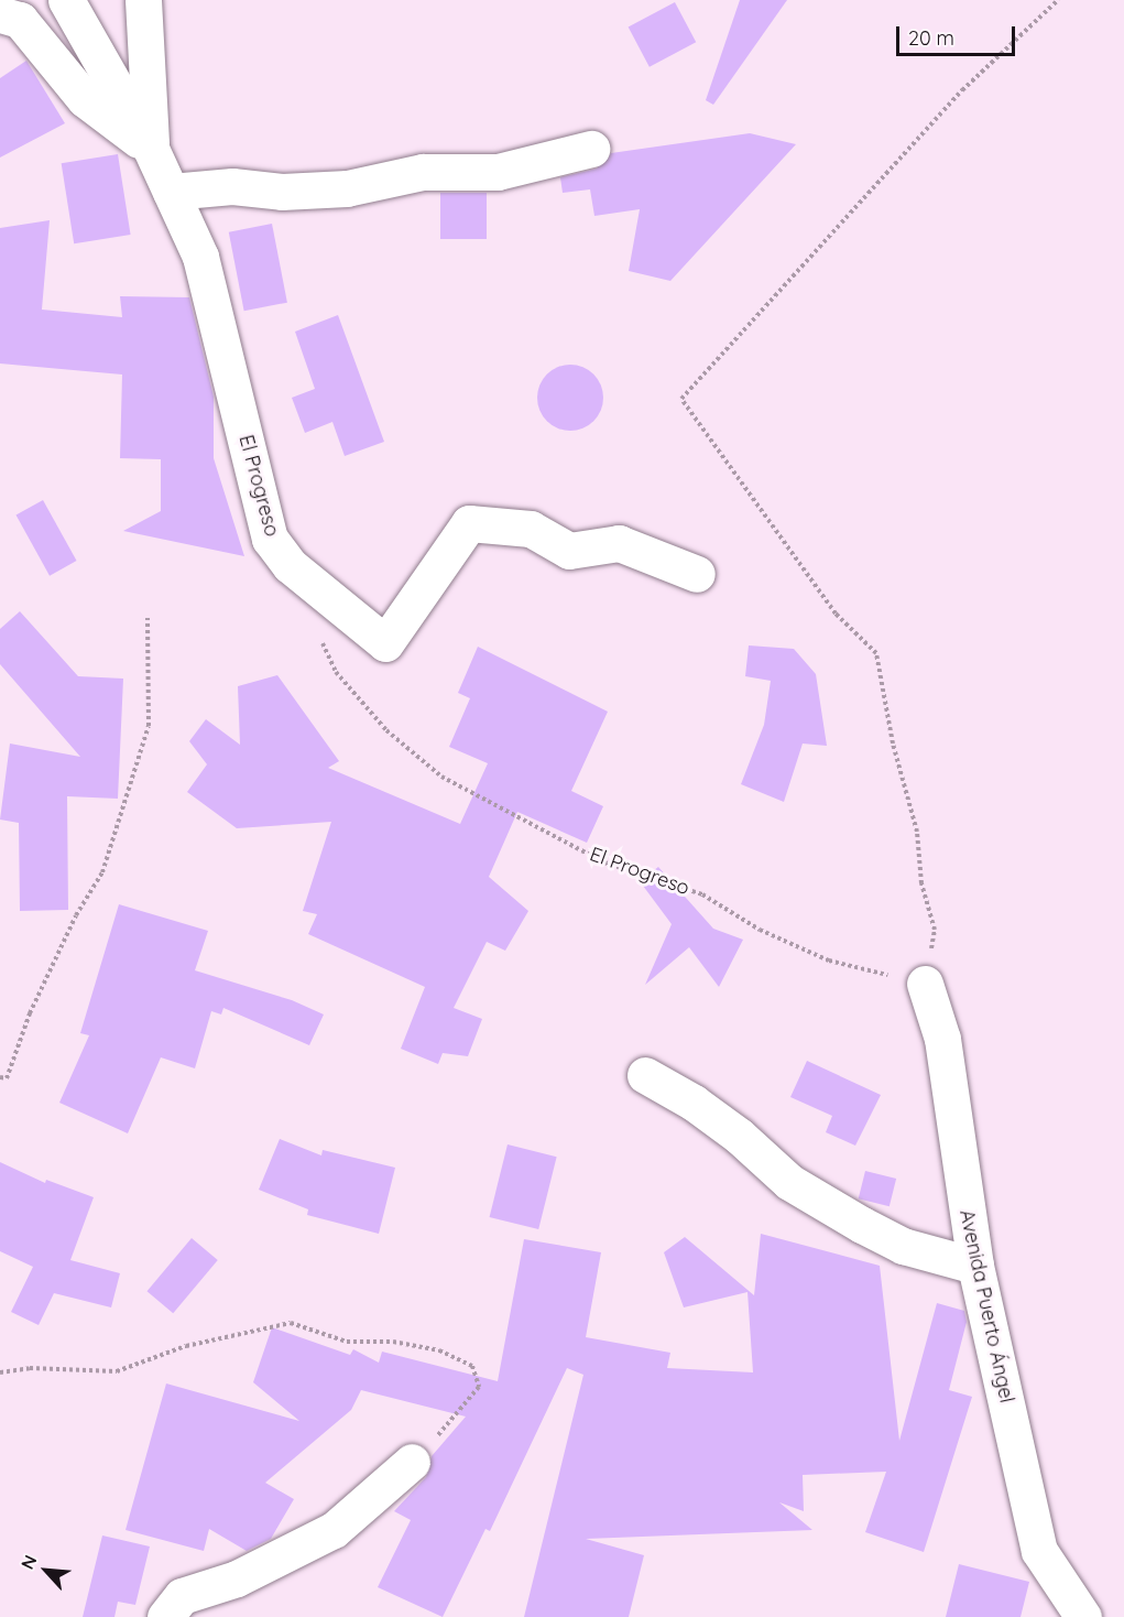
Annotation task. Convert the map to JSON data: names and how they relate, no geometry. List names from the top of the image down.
{
  "streets": {
    "street": ["El Progreso", "Avenida Puerto Ángel"]
  },
  "crossings": [
    ["El Progreso", "Avenida Puerto Ángel"]
  ],
  "scale_bar": "20 m",
  "north": "top left"
}
